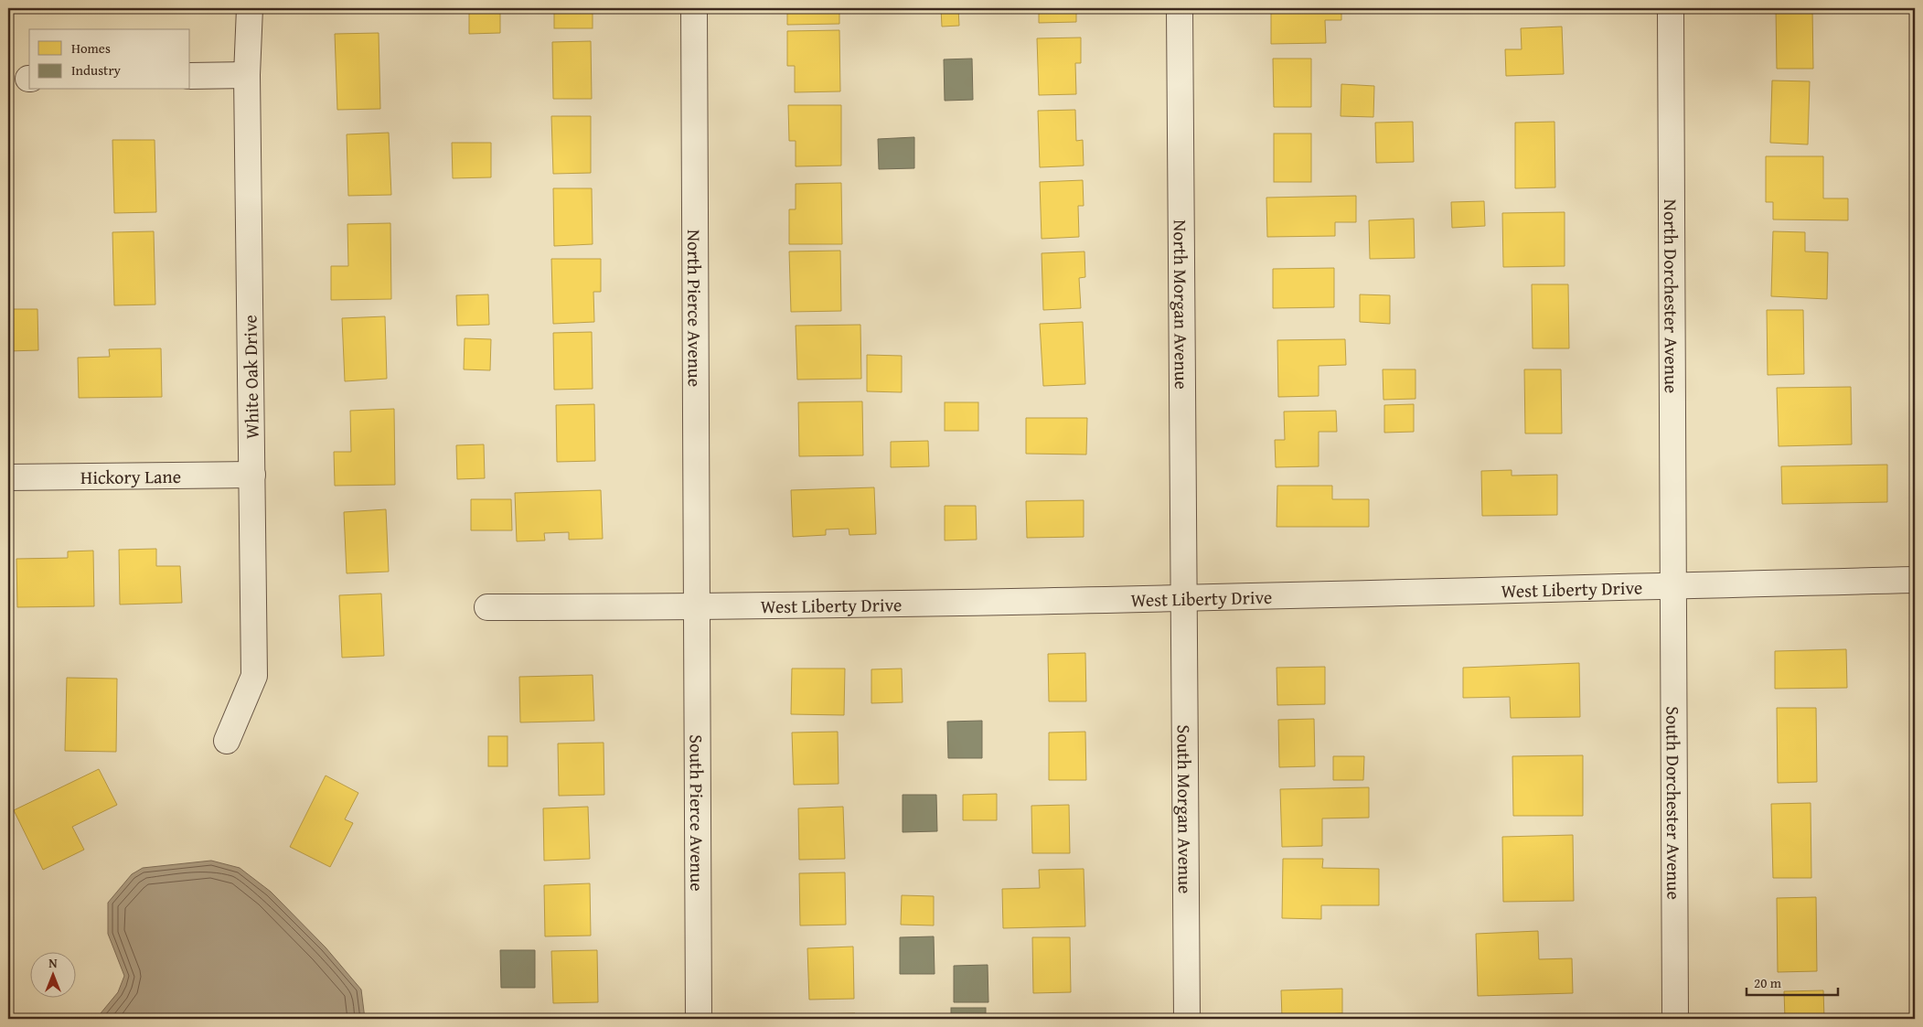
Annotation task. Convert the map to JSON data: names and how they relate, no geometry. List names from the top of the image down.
{
  "streets": {
    "street": [
      "North Dorchester Avenue",
      "North Morgan Avenue",
      "North Pierce Avenue",
      "White Oak Drive",
      "Hickory Lane",
      "West Liberty Drive",
      "South Dorchester Avenue",
      "South Morgan Avenue",
      "South Pierce Avenue"
    ]
  },
  "crossings": [
    ["North Dorchester Avenue", "West Liberty Drive"],
    ["North Dorchester Avenue", "South Dorchester Avenue"],
    ["North Morgan Avenue", "West Liberty Drive"],
    ["North Morgan Avenue", "South Morgan Avenue"],
    ["North Pierce Avenue", "West Liberty Drive"],
    ["North Pierce Avenue", "South Pierce Avenue"],
    ["White Oak Drive", "Hickory Lane"],
    ["West Liberty Drive", "South Dorchester Avenue"],
    ["West Liberty Drive", "South Morgan Avenue"],
    ["West Liberty Drive", "South Pierce Avenue"]
  ],
  "legend": ["Homes", "Industry"],
  "scale_bar": "20 m",
  "north": "top"
}
